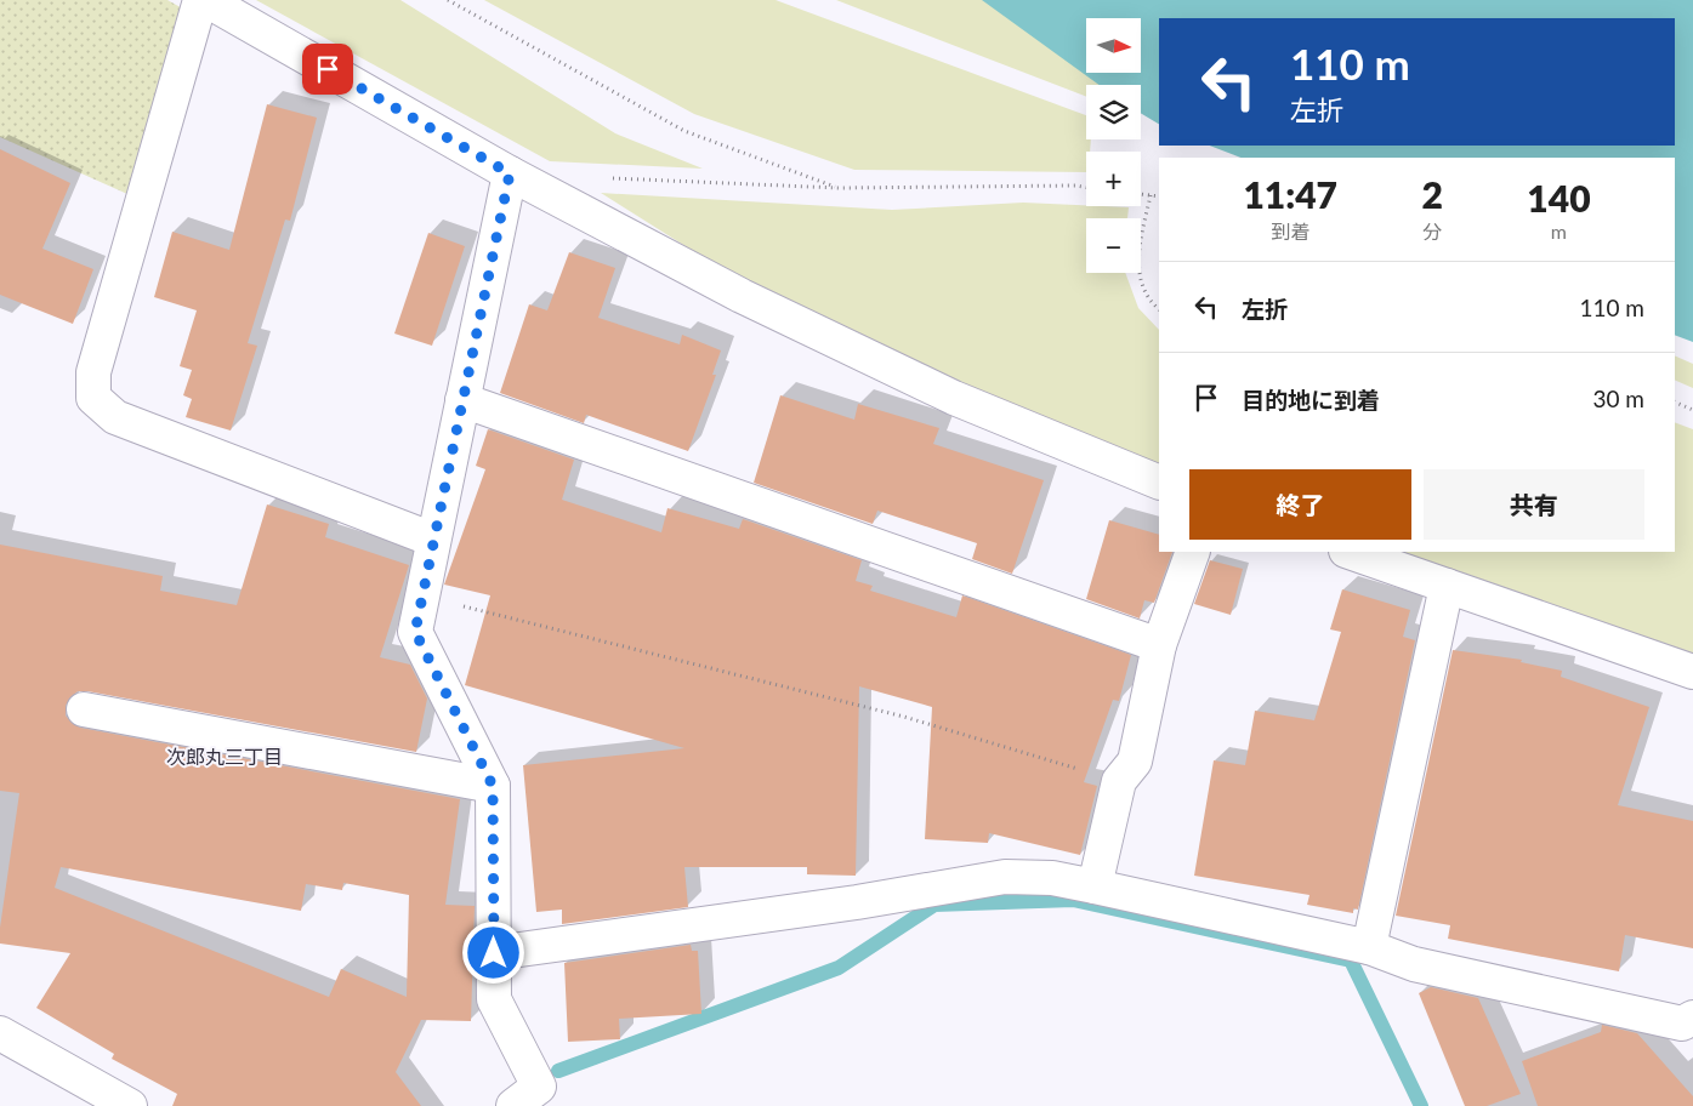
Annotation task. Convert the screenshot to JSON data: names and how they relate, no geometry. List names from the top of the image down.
{
  "districts": ["次郎丸三丁目"],
  "north": "right",
  "page": {
    "map_buttons": ["+", "−"],
    "turn": ["110 m", "左折"],
    "eta": [
      "11:47",
      "到着",
      "2",
      "分",
      "140",
      "m"
    ],
    "list": [
      {
        "name": "左折",
        "value": "110 m"
      },
      {
        "name": "目的地に到着",
        "value": "30 m"
      }
    ],
    "buttons": ["終了", "共有"]
  }
}
